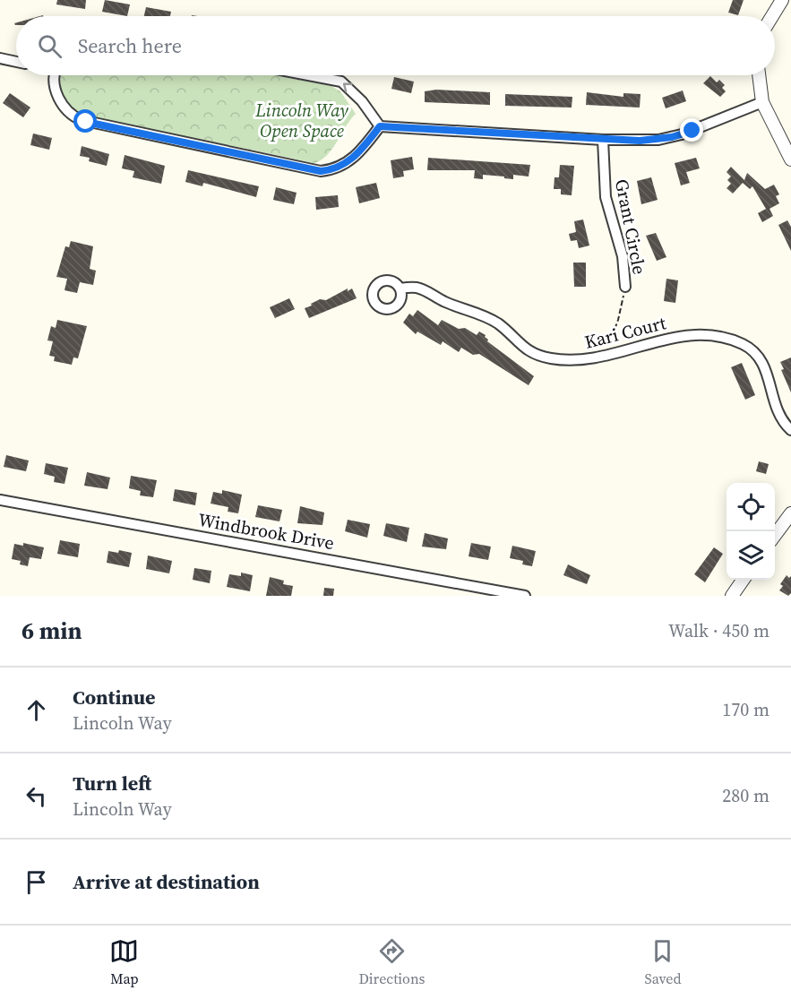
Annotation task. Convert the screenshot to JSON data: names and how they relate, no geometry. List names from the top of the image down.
{
  "streets": {
    "street": ["Grant Circle", "Kari Court", "Windbrook Drive"]
  },
  "parks": ["Lincoln Way Open Space"],
  "page": {
    "search": "Search here",
    "heading": ["6 min", "Walk · 450 m"],
    "list": [
      ["Continue", "Lincoln Way", "170 m"],
      ["Turn left", "Lincoln Way", "280 m"],
      "Arrive at destination"
    ],
    "nav": ["Map", "Directions", "Saved"]
  }
}
